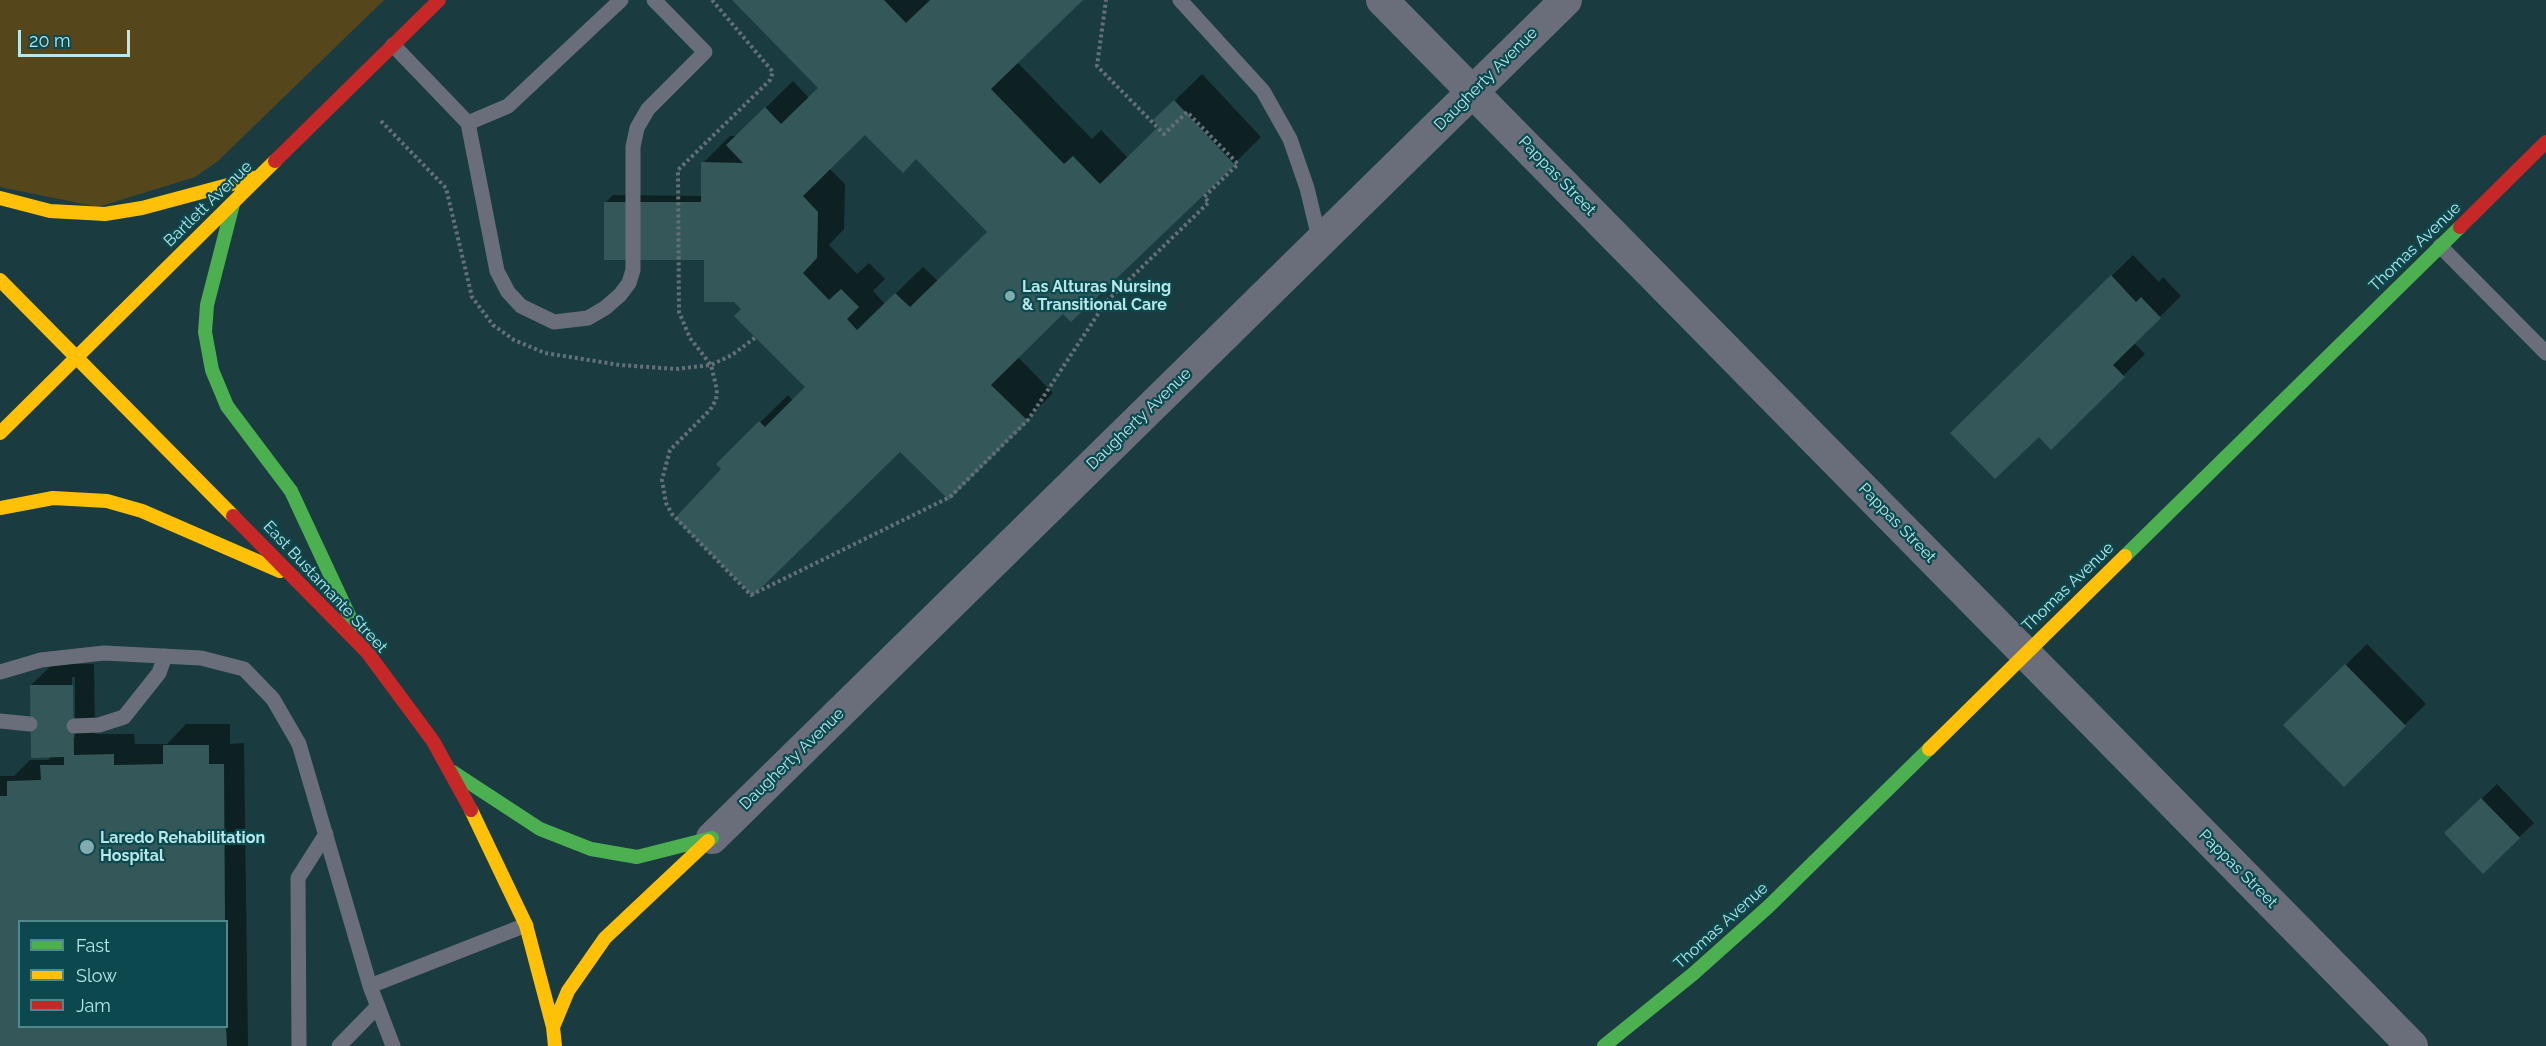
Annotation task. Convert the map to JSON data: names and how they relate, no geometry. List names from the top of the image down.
{
  "streets": {
    "main road": ["Bartlett Avenue", "Thomas Avenue", "East Bustamante Street"],
    "street": ["Daugherty Avenue", "Pappas Street"]
  },
  "crossings": [
    ["Daugherty Avenue", "Pappas Street"],
    ["Pappas Street", "Thomas Avenue"],
    ["Bartlett Avenue", "East Bustamante Street"]
  ],
  "places": ["Las Alturas Nursing & Transitional Care", "Laredo Rehabilitation Hospital"],
  "legend": ["Fast", "Slow", "Jam"],
  "scale_bar": "20 m"
}
